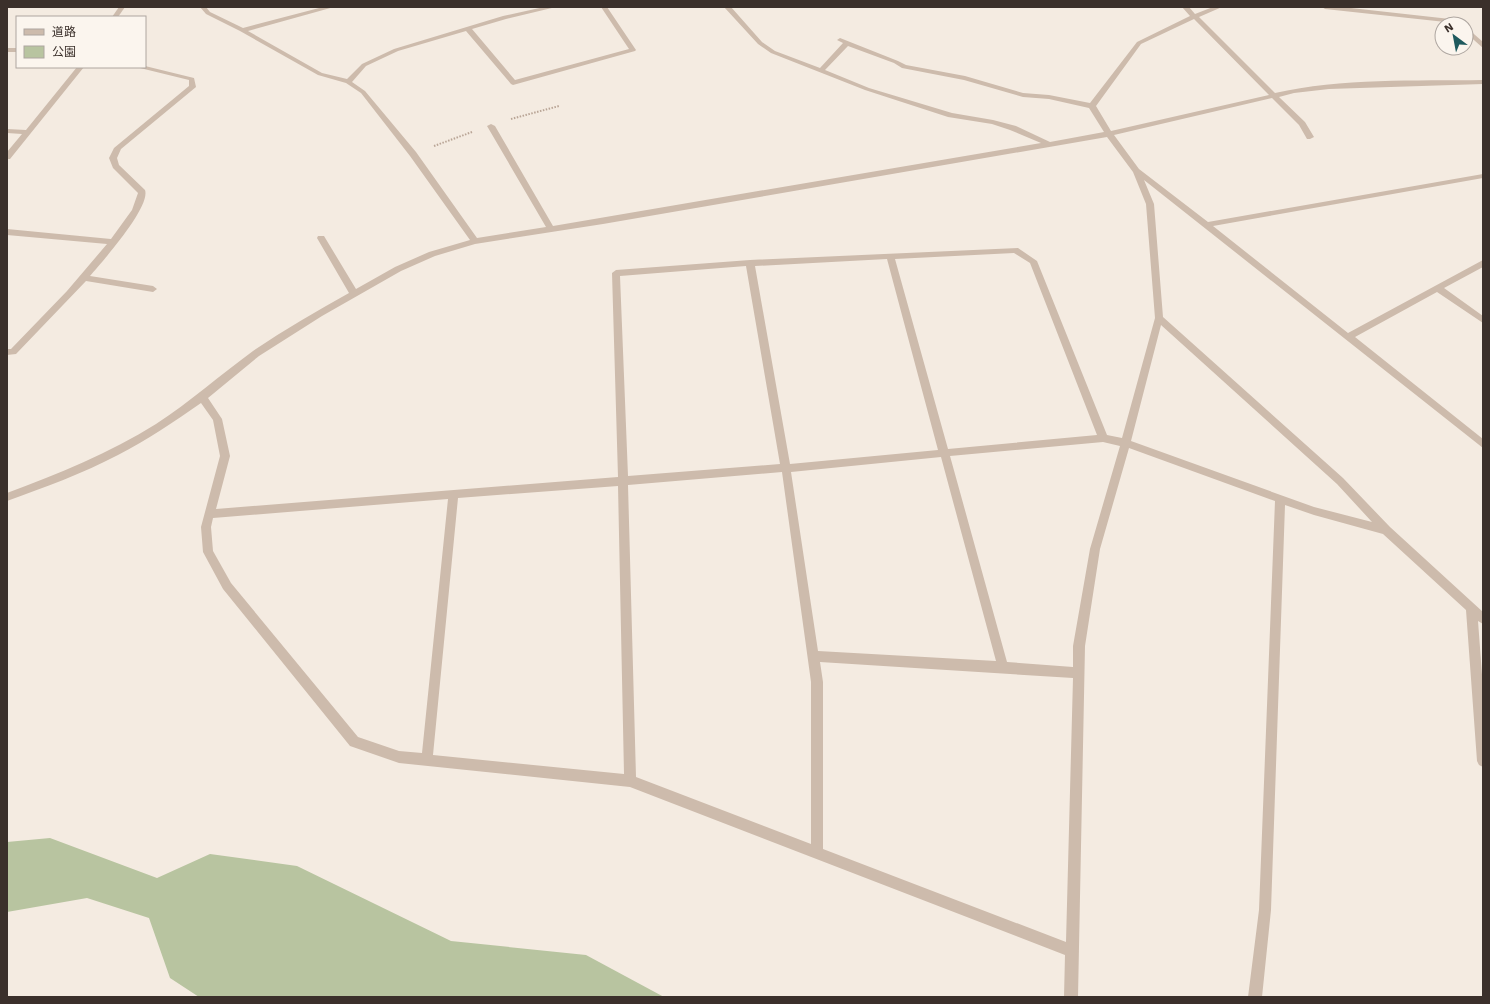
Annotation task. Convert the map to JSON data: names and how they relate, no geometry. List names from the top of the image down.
{
  "legend": ["道路", "公園"],
  "north": "top left"
}
